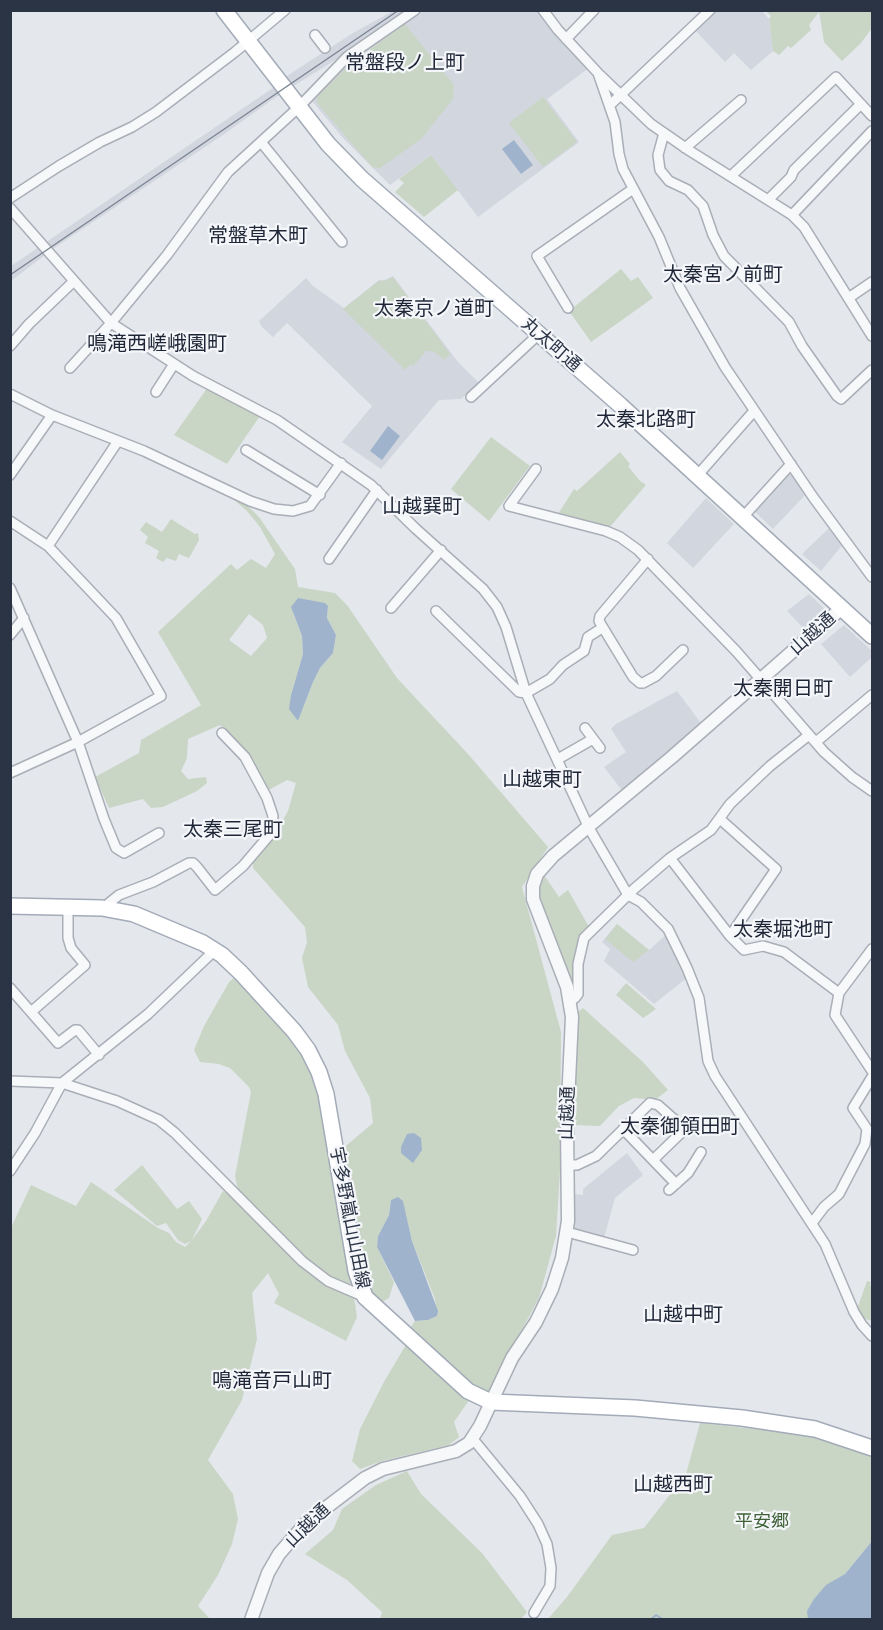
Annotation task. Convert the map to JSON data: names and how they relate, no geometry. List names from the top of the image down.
{
  "streets": {
    "main road": ["丸太町通", "宇多野嵐山山田線"],
    "street": ["山越通"]
  },
  "crossings": [
    ["丸太町通", "山越通"],
    ["山越通", "宇多野嵐山山田線"]
  ],
  "districts": [
    "常盤段ノ上町",
    "常盤草木町",
    "太秦宮ノ前町",
    "太秦京ノ道町",
    "鳴滝西嵯峨園町",
    "太秦北路町",
    "山越巽町",
    "太秦開日町",
    "山越東町",
    "太秦三尾町",
    "太秦堀池町",
    "太秦御領田町",
    "山越中町",
    "鳴滝音戸山町",
    "山越西町"
  ],
  "parks": ["平安郷"]
}
